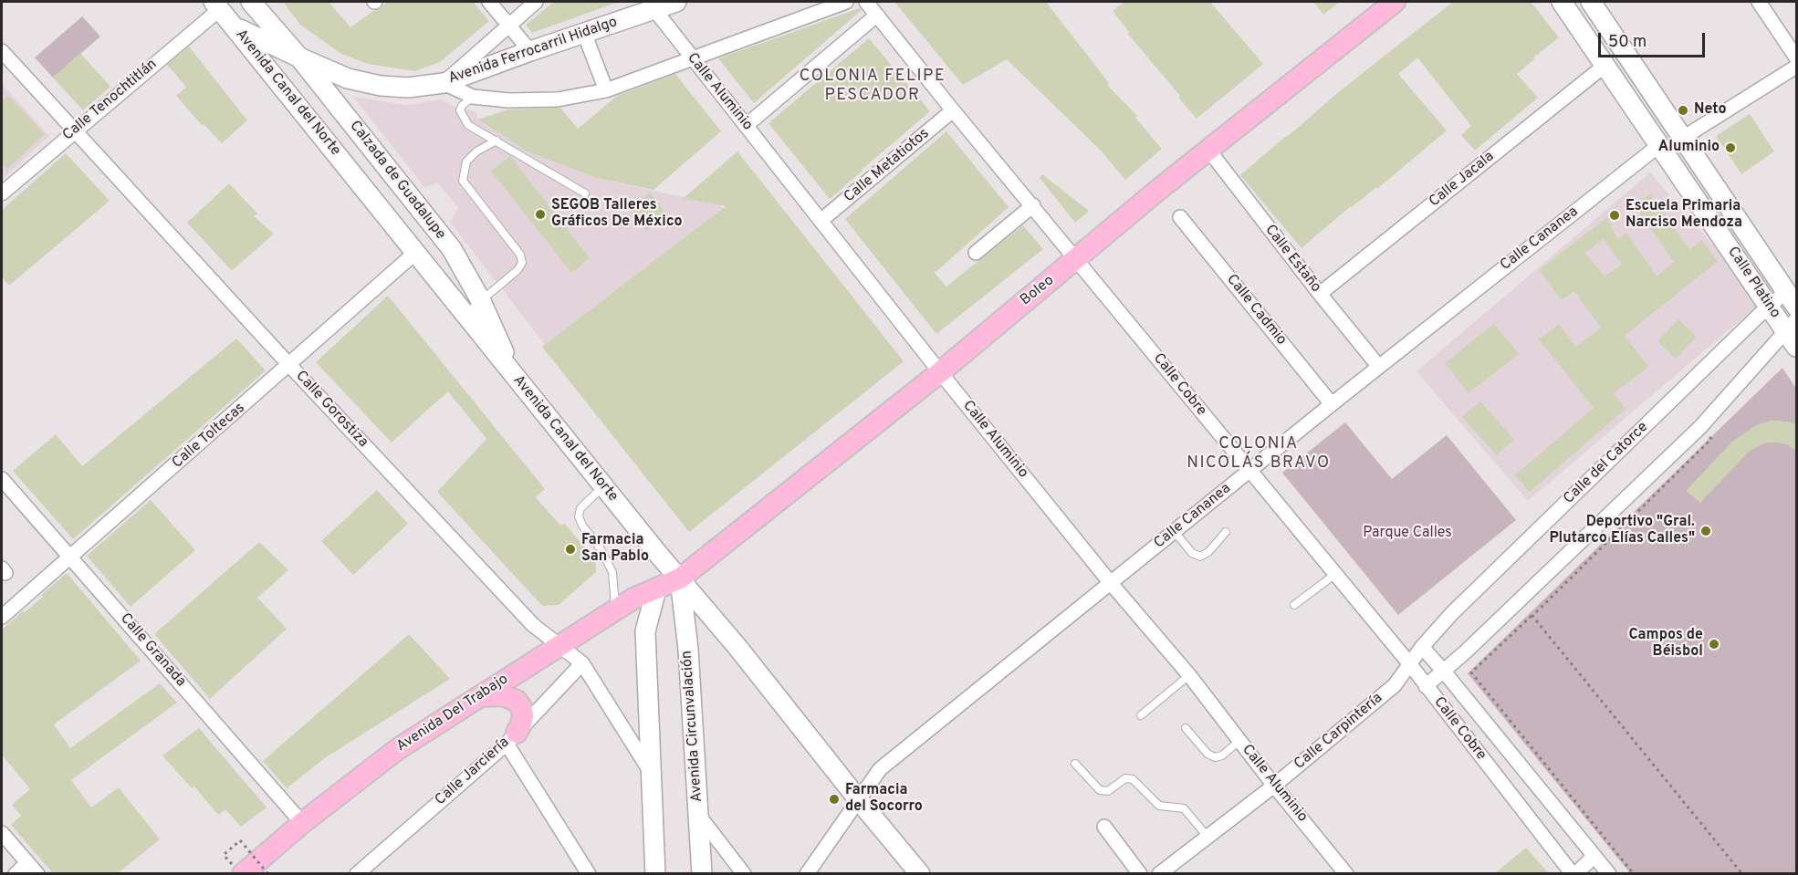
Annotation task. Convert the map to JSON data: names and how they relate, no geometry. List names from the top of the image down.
{
  "streets": {
    "main road": [
      "Avenida Ferrocarril Hidalgo",
      "Avenida Canal del Norte",
      "Calzada de Guadalupe",
      "Calle Platino",
      "Boleo",
      "Avenida Del Trabajo",
      "Avenida Circunvalación"
    ],
    "street": [
      "Calle Aluminio",
      "Calle Tenochtitlán",
      "Calle Metatiotos",
      "Calle Jacala",
      "Calle Cananea",
      "Calle Estaño",
      "Calle Cadmio",
      "Calle Cobre",
      "Calle Gorostiza",
      "Calle Toltecas",
      "Calle del Catorce",
      "Calle Granada",
      "Calle Carpintería",
      "Calle Jarciería"
    ]
  },
  "crossings": [
    ["Avenida Ferrocarril Hidalgo", "Calle Aluminio"],
    ["Avenida Ferrocarril Hidalgo", "Avenida Canal del Norte"],
    ["Avenida Ferrocarril Hidalgo", "Calzada de Guadalupe"],
    ["Calle Aluminio", "Calle Metatiotos"],
    ["Calle Aluminio", "Calle Cananea"],
    ["Calle Aluminio", "Boleo"],
    ["Calle Aluminio", "Calle Carpintería"],
    ["Avenida Canal del Norte", "Calle Tenochtitlán"],
    ["Avenida Canal del Norte", "Calzada de Guadalupe"],
    ["Avenida Canal del Norte", "Calle Cananea"],
    ["Avenida Canal del Norte", "Boleo"],
    ["Avenida Canal del Norte", "Calle Toltecas"],
    ["Avenida Canal del Norte", "Avenida Del Trabajo"],
    ["Avenida Canal del Norte", "Avenida Circunvalación"],
    ["Calle Tenochtitlán", "Calle Gorostiza"],
    ["Calle Metatiotos", "Calle Cobre"],
    ["Calle Jacala", "Calle Estaño"],
    ["Calle Jacala", "Calle Platino"],
    ["Calle Cananea", "Calle Estaño"],
    ["Calle Cananea", "Calle Platino"],
    ["Calle Cananea", "Calle Cadmio"],
    ["Calle Cananea", "Calle Cobre"],
    ["Calle Estaño", "Boleo"],
    ["Calle Platino", "Calle del Catorce"],
    ["Boleo", "Calle Cobre"],
    ["Boleo", "Avenida Del Trabajo"],
    ["Boleo", "Avenida Circunvalación"],
    ["Calle Cobre", "Calle del Catorce"],
    ["Calle Cobre", "Calle Carpintería"],
    ["Calle Gorostiza", "Calle Toltecas"],
    ["Calle Gorostiza", "Avenida Del Trabajo"],
    ["Calle Gorostiza", "Calle Jarciería"],
    ["Calle Toltecas", "Calle Granada"],
    ["Calle del Catorce", "Calle Carpintería"],
    ["Calle Granada", "Avenida Del Trabajo"],
    ["Avenida Del Trabajo", "Avenida Circunvalación"]
  ],
  "districts": ["COLONIA FELIPE PESCADOR", "COLONIA NICOLÁS BRAVO"],
  "parks": ["Parque Calles"],
  "places": [
    "Neto",
    "Aluminio",
    "SEGOB Talleres Gráficos De México",
    "Escuela Primaria Narciso Mendoza",
    "Deportivo \"Gral. Plutarco Elías Calles\"",
    "Farmacia San Pablo",
    "Campos de Béisbol",
    "Farmacia del Socorro"
  ],
  "scale_bar": "50 m"
}
